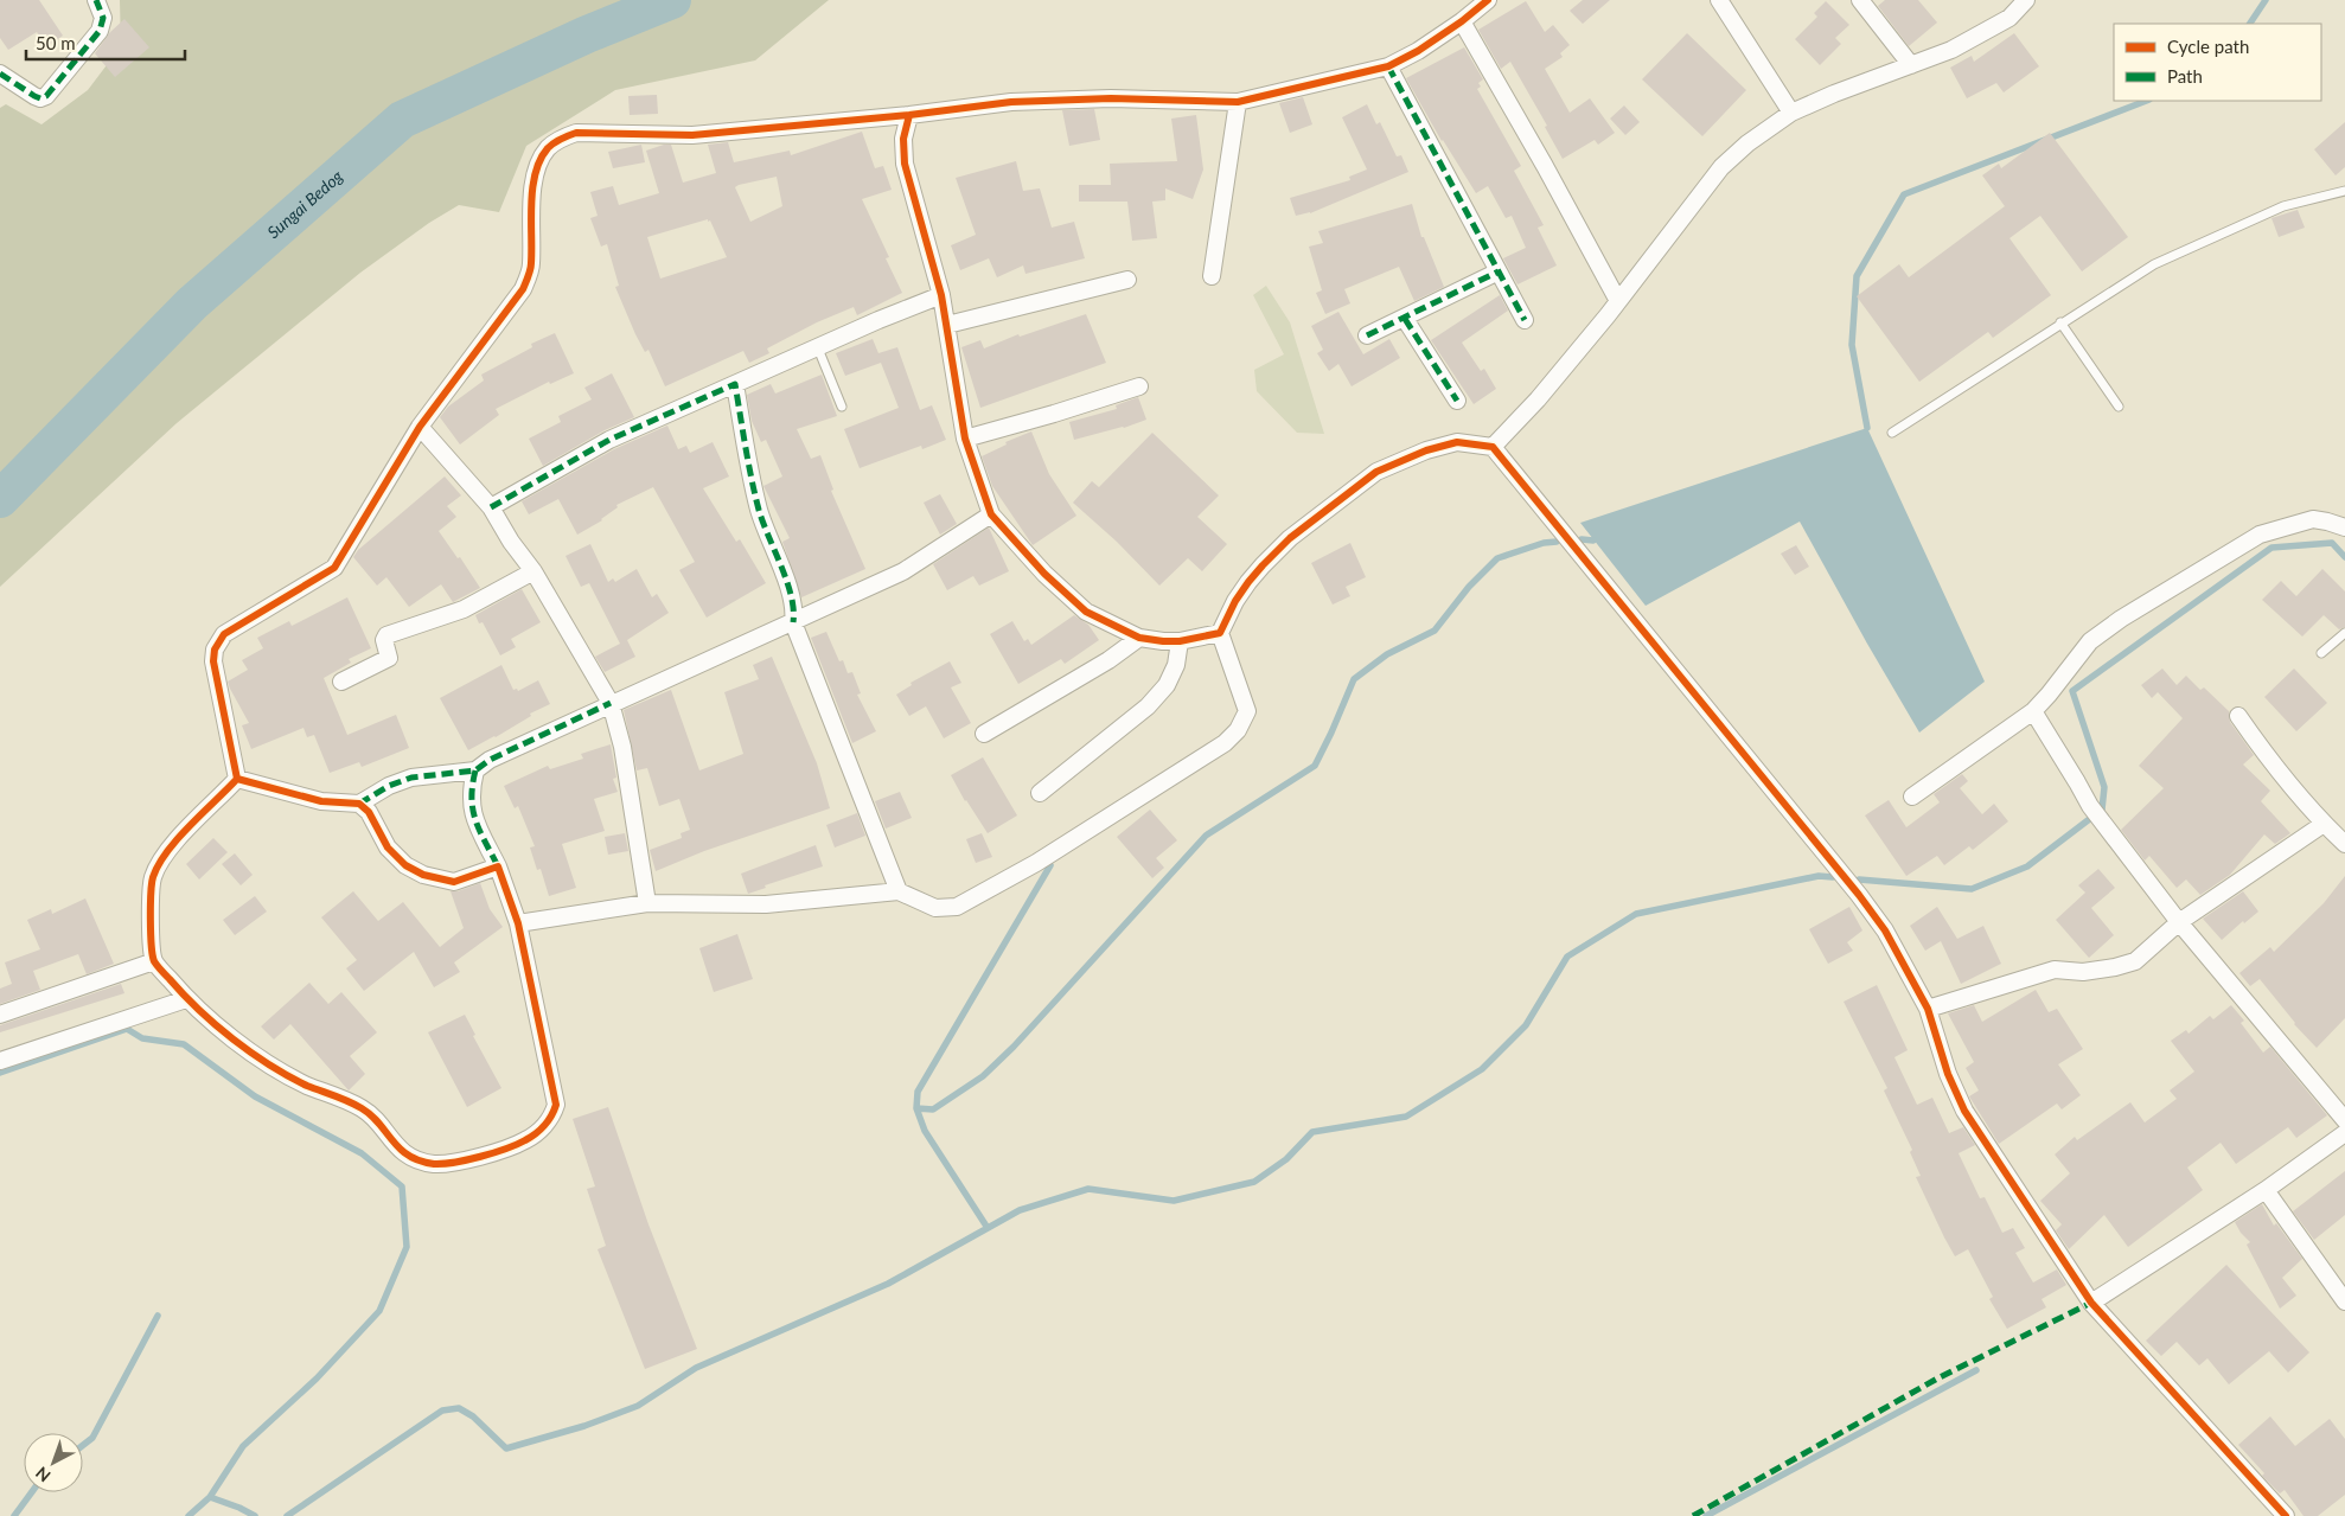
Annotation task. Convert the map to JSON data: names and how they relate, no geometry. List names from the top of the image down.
{
  "water": ["Sungai Bedog"],
  "legend": ["Cycle path", "Path"],
  "scale_bar": "50 m",
  "north": "bottom left"
}
